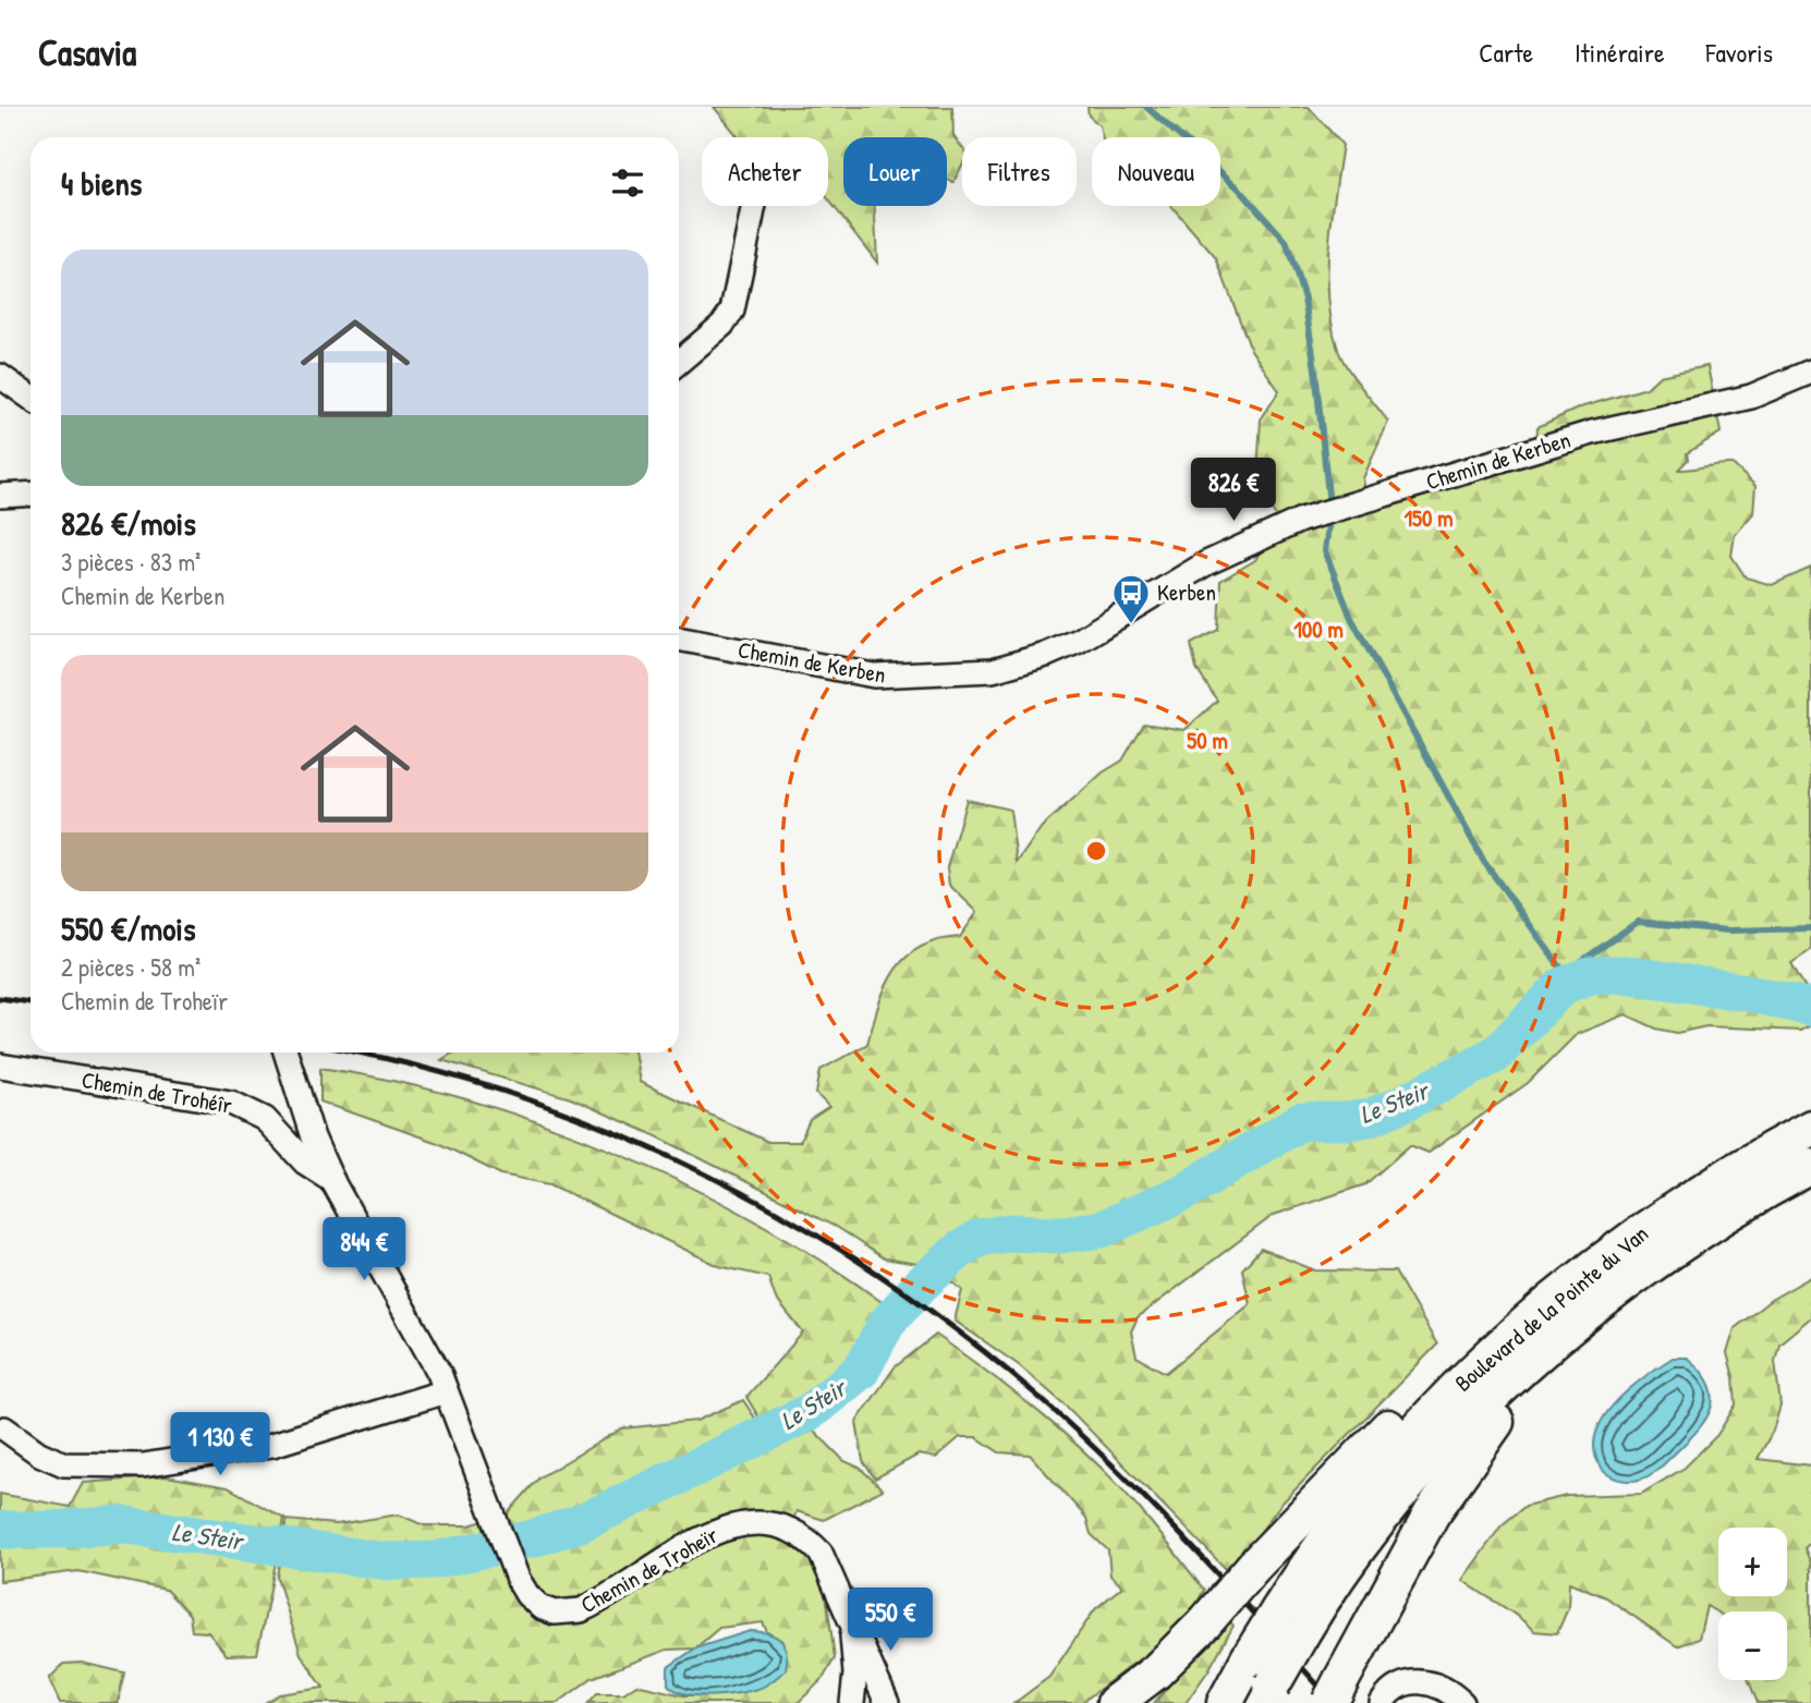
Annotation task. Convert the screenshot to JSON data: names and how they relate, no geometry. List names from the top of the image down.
{
  "streets": {
    "highway": ["Boulevard de la Pointe du Van"],
    "street": ["Chemin de Kerben", "Chemin de Trohéîr", "Chemin de Troheïr"]
  },
  "crossings": [
    ["Chemin de Trohéîr", "Chemin de Troheïr"]
  ],
  "water": ["Le Steir"],
  "places": {
    "bus stop": ["Kerben"]
  },
  "page": {
    "header": "Casavia",
    "nav": ["Carte", "Itinéraire", "Favoris"],
    "chip": [
      "Acheter",
      "Louer",
      "Filtres",
      "Nouveau"
    ],
    "heading": "4 biens",
    "list": [
      {
        "name": "826 €/mois",
        "note": "3 pièces · 83 m² · Chemin de Kerben"
      },
      {
        "name": "550 €/mois",
        "note": "2 pièces · 58 m² · Chemin de Troheïr"
      }
    ],
    "price": [
      "826 €",
      "844 €",
      "1 130 €",
      "550 €"
    ],
    "map_buttons": ["+", "−"]
  },
  "rings": ["150 m", "100 m", "50 m"]
}
